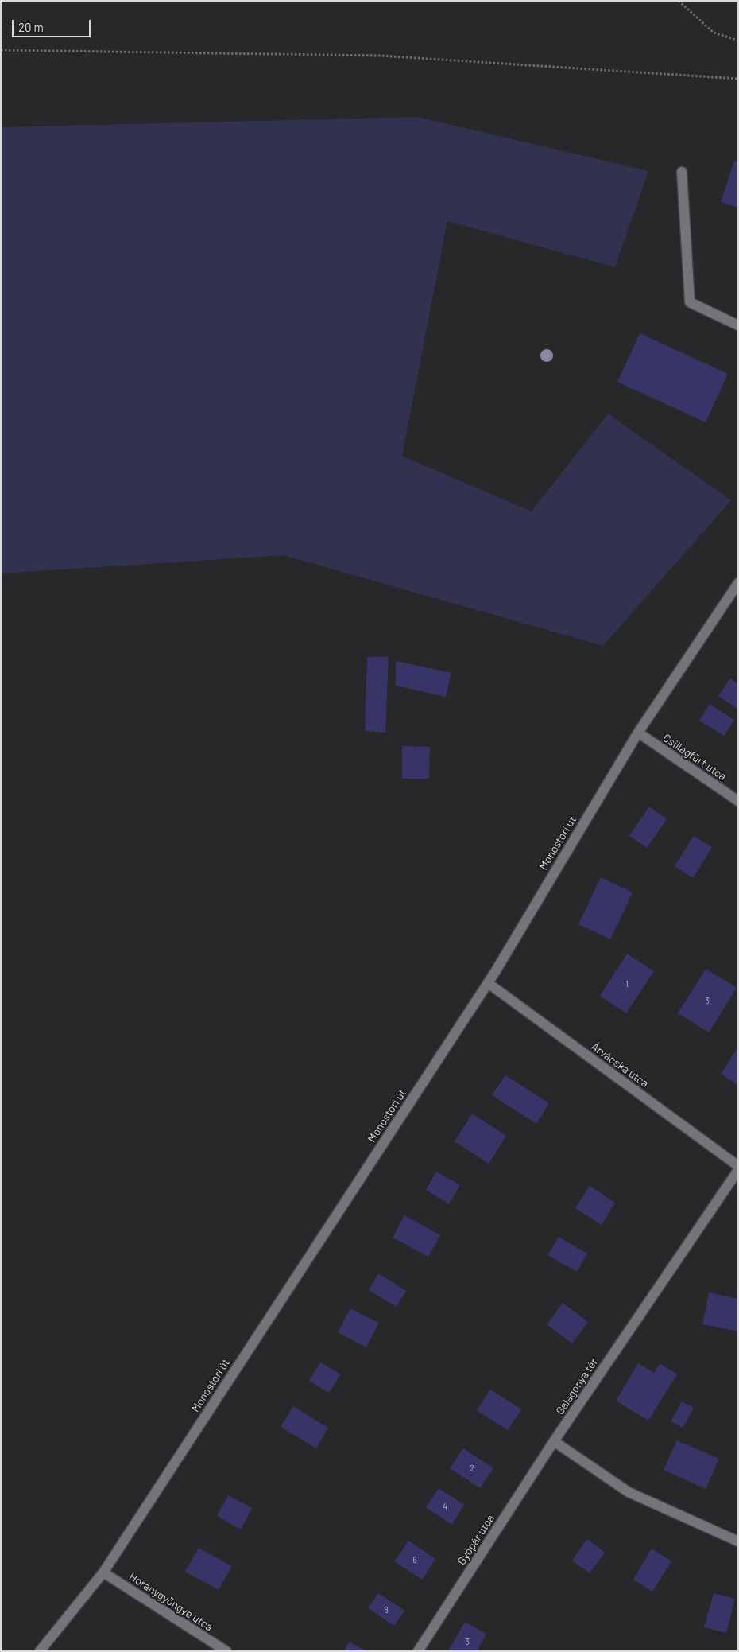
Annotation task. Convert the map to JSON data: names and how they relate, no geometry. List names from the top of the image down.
{
  "streets": {
    "street": [
      "Csillagfürt utca",
      "Monostori út",
      "Árvácska utca",
      "Galagonya tér",
      "Gyopár utca",
      "Horánygyöngye utca"
    ]
  },
  "crossings": [
    ["Csillagfürt utca", "Monostori út"],
    ["Monostori út", "Árvácska utca"],
    ["Monostori út", "Horánygyöngye utca"],
    ["Galagonya tér", "Gyopár utca"]
  ],
  "house_numbers": [
    "1",
    "3",
    "2",
    "4",
    "6",
    "8",
    "3"
  ],
  "scale_bar": "20 m"
}
